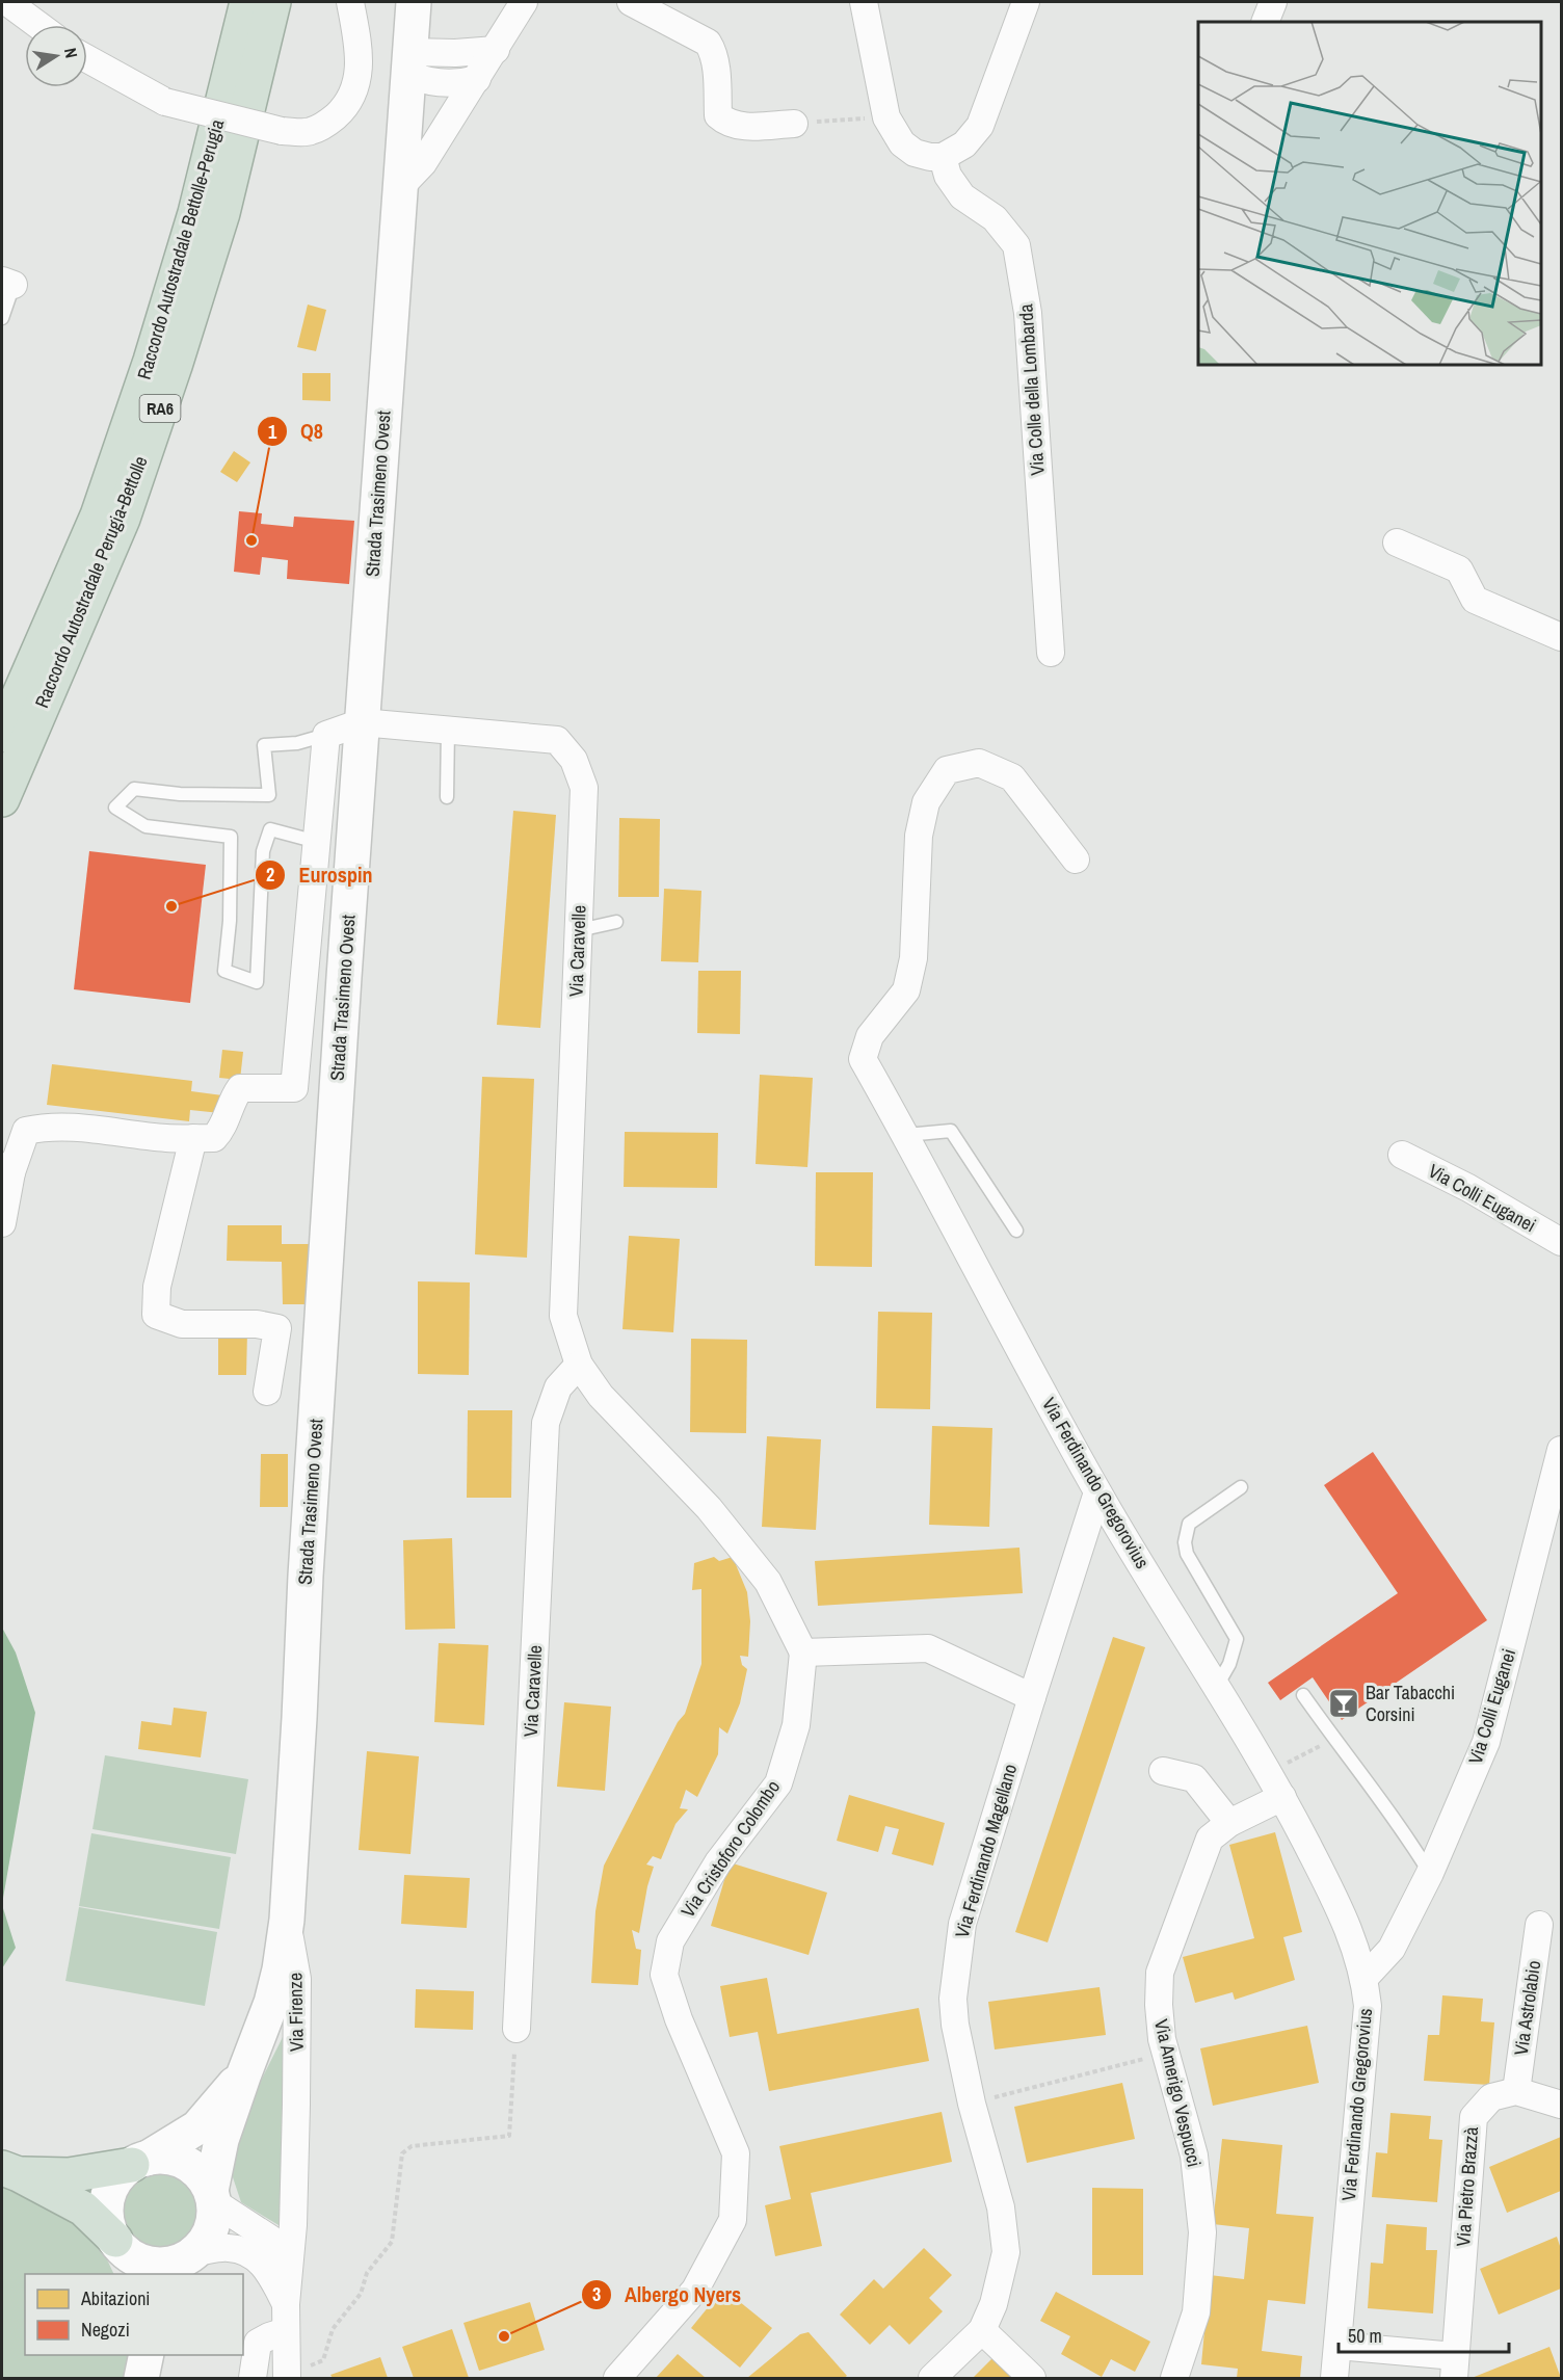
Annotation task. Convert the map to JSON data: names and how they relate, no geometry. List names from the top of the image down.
{
  "streets": {
    "highway": ["Raccordo Autostradale Bettolle-Perugia", "RA6", "Raccordo Autostradale Perugia-Bettolle"],
    "main road": ["Strada Trasimeno Ovest", "Via Firenze"],
    "street": [
      "Via Colle della Lombarda",
      "Via Caravelle",
      "Via Colli Euganei",
      "Via Ferdinando Gregorovius",
      "Via Cristoforo Colombo",
      "Via Ferdinando Magellano",
      "Via Astrolabio",
      "Via Amerigo Vespucci",
      "Via Pietro Brazzà"
    ]
  },
  "crossings": [
    ["Strada Trasimeno Ovest", "Via Caravelle"],
    ["Strada Trasimeno Ovest", "Via Firenze"],
    ["Via Caravelle", "Via Cristoforo Colombo"],
    ["Via Colli Euganei", "Via Ferdinando Gregorovius"],
    ["Via Ferdinando Gregorovius", "Via Ferdinando Magellano"],
    ["Via Ferdinando Gregorovius", "Via Amerigo Vespucci"],
    ["Via Ferdinando Gregorovius", "Via Pietro Brazzà"],
    ["Via Astrolabio", "Via Pietro Brazzà"]
  ],
  "places": {
    "other": ["Q8", "Eurospin", "Albergo Nyers"],
    "bar": ["Bar Tabacchi Corsini"]
  },
  "legend": ["Abitazioni", "Negozi"],
  "scale_bar": "50 m",
  "north": "right"
}
